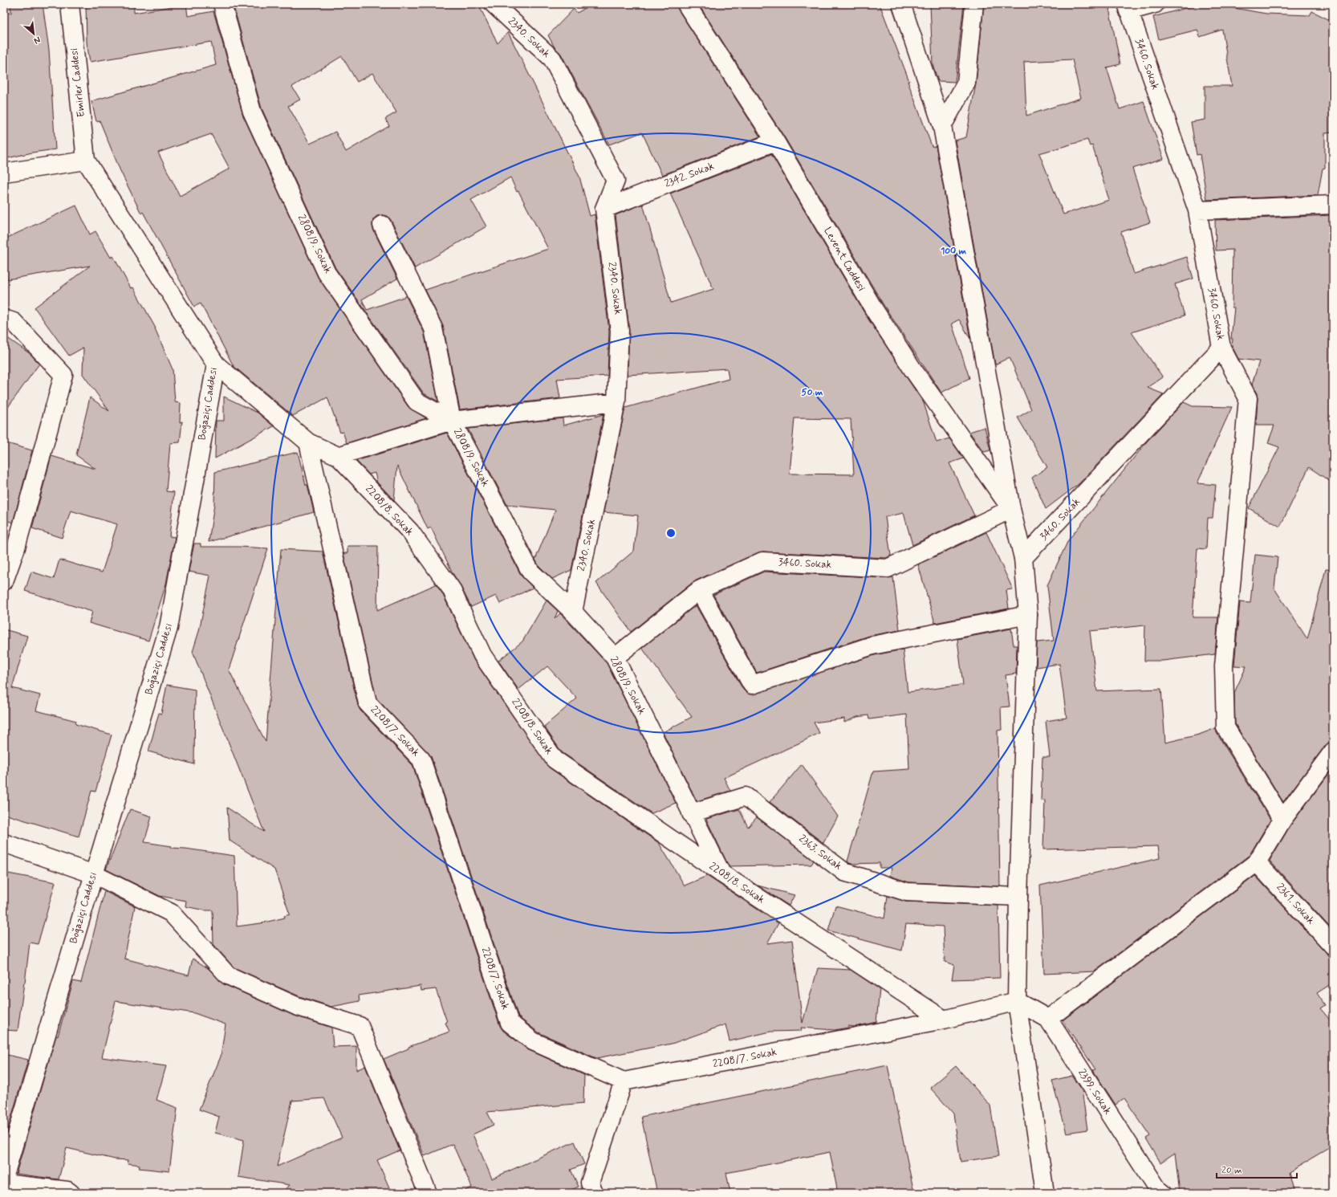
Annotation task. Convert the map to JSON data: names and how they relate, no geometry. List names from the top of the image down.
{
  "streets": {
    "street": [
      "2340. Sokak",
      "3460. Sokak",
      "Emirler Caddesi",
      "2342. Sokak",
      "2808/9. Sokak",
      "Levent Caddesi",
      "Boğaziçi Caddesi",
      "2208/8. Sokak",
      "2208/7. Sokak",
      "2363. Sokak",
      "2361. Sokak",
      "2399. Sokak"
    ]
  },
  "crossings": [
    ["2340. Sokak", "2342. Sokak"],
    ["2340. Sokak", "2808/9. Sokak"],
    ["3460. Sokak", "2808/9. Sokak"],
    ["3460. Sokak", "Levent Caddesi"],
    ["Emirler Caddesi", "Boğaziçi Caddesi"],
    ["2342. Sokak", "Levent Caddesi"],
    ["2808/9. Sokak", "2208/8. Sokak"],
    ["2808/9. Sokak", "2363. Sokak"],
    ["Boğaziçi Caddesi", "2208/8. Sokak"],
    ["2208/8. Sokak", "2208/7. Sokak"],
    ["2208/7. Sokak", "2399. Sokak"]
  ],
  "scale_bar": "20 m",
  "north": "bottom right",
  "rings": ["100 m", "50 m"]
}
